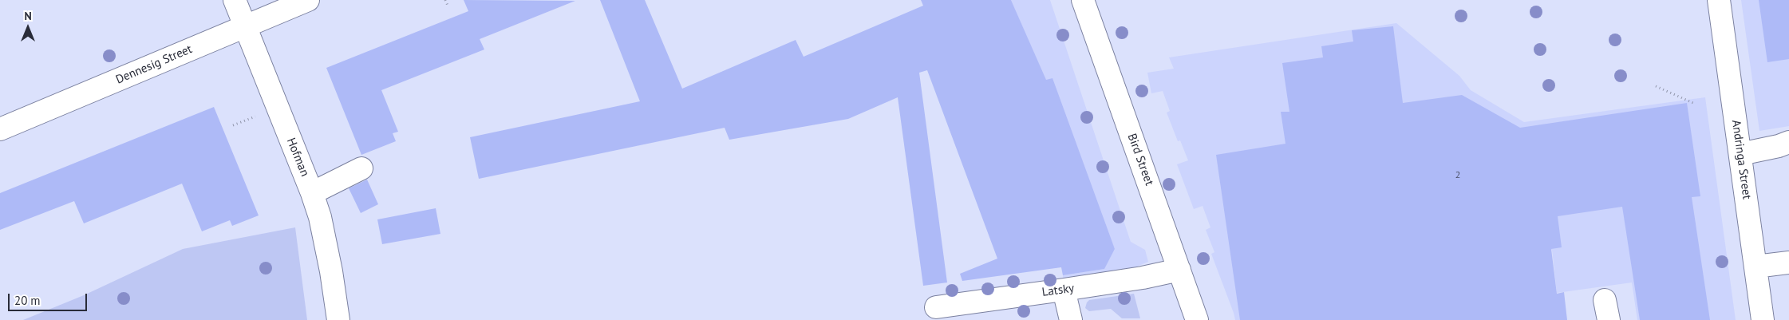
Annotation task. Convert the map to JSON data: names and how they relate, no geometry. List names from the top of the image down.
{
  "streets": {
    "street": [
      "Dennesig Street",
      "Hofman",
      "Bird Street",
      "Andringa Street",
      "Latsky"
    ]
  },
  "crossings": [
    ["Dennesig Street", "Hofman"],
    ["Bird Street", "Latsky"]
  ],
  "house_numbers": ["2"],
  "scale_bar": "20 m",
  "north": "top"
}
